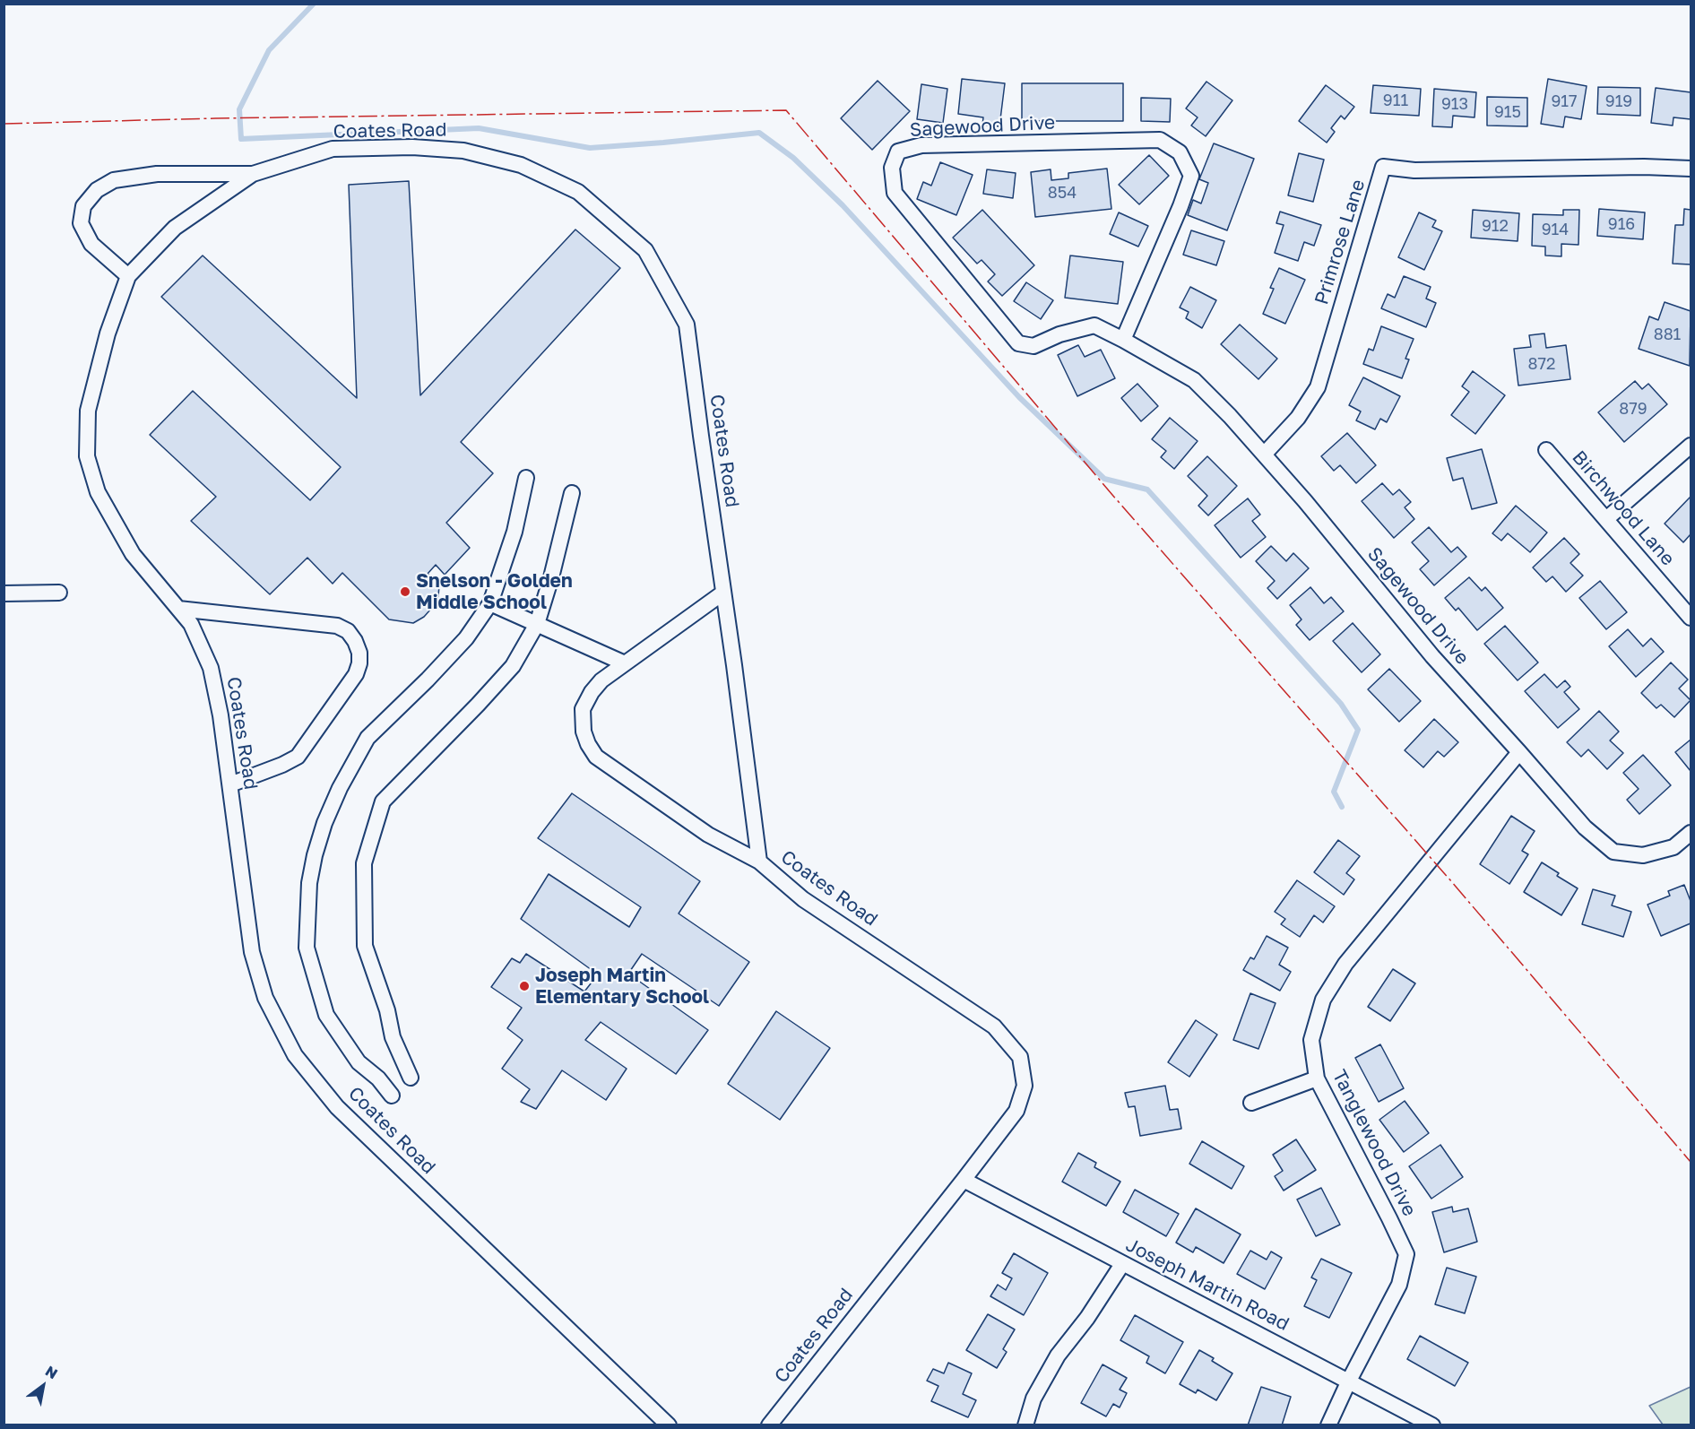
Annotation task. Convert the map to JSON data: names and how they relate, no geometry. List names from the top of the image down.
{
  "streets": {
    "street": [
      "Sagewood Drive",
      "Coates Road",
      "Primrose Lane",
      "Birchwood Lane",
      "Tanglewood Drive",
      "Joseph Martin Road"
    ]
  },
  "crossings": [
    ["Sagewood Drive", "Primrose Lane"],
    ["Sagewood Drive", "Tanglewood Drive"],
    ["Coates Road", "Joseph Martin Road"],
    ["Tanglewood Drive", "Joseph Martin Road"]
  ],
  "places": ["Snelson - Golden Middle School", "Joseph Martin Elementary School"],
  "house_numbers": [
    "911",
    "917",
    "919",
    "913",
    "915",
    "854",
    "916",
    "912",
    "914",
    "881",
    "872",
    "879"
  ],
  "north": "top right"
}
